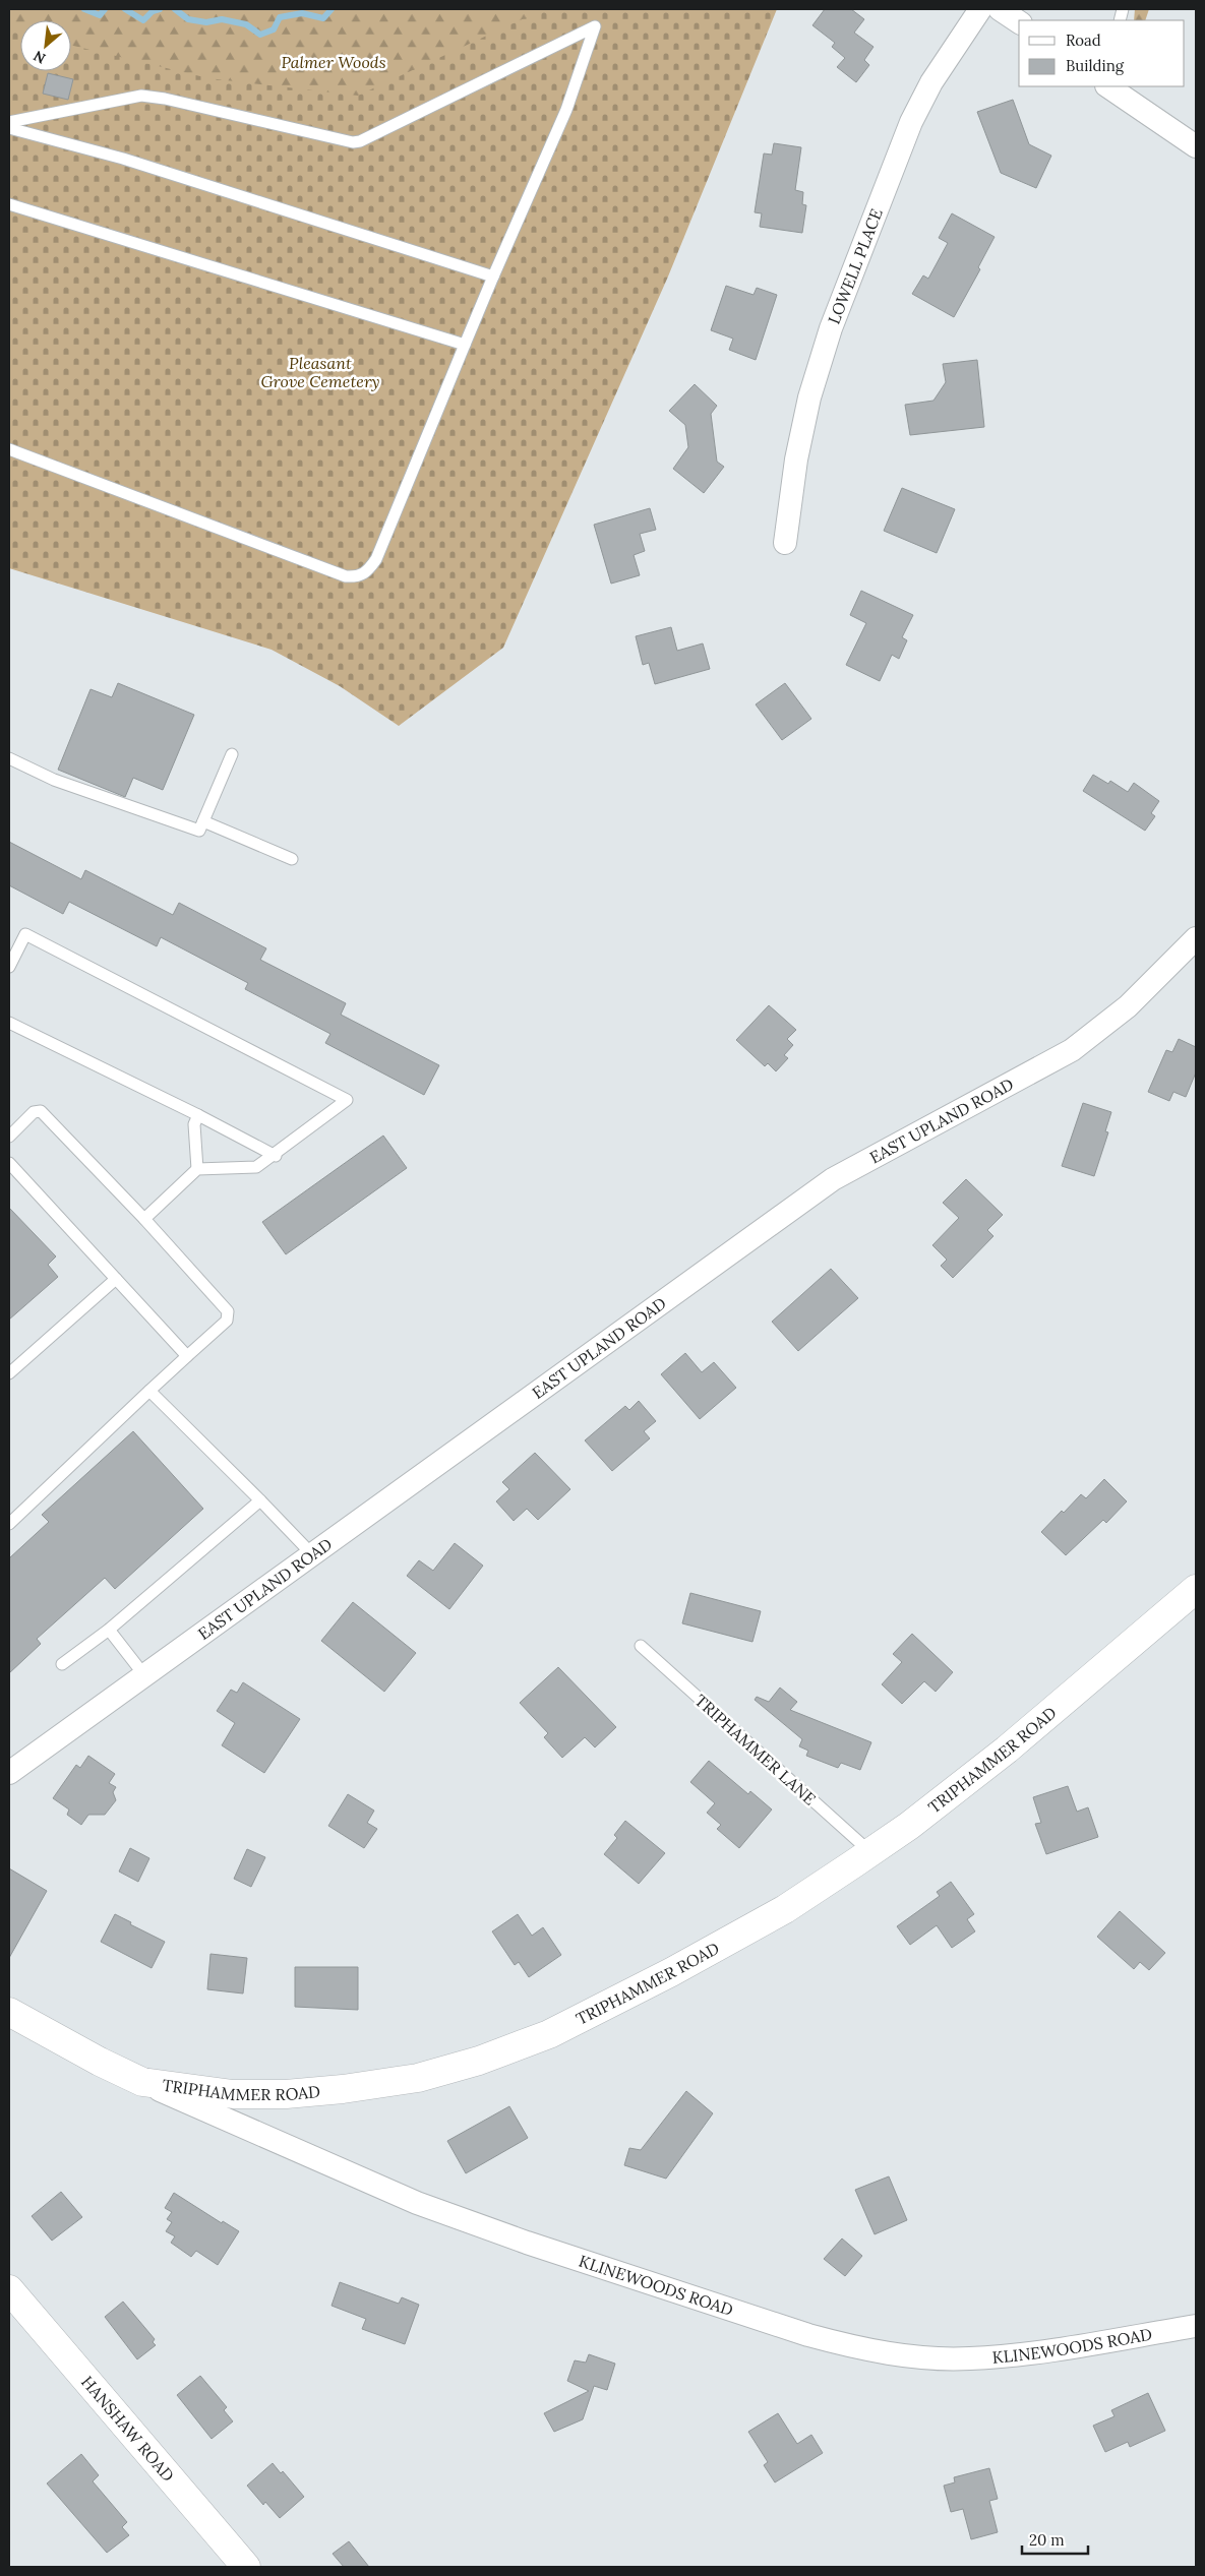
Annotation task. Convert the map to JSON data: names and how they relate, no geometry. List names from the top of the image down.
{
  "streets": {
    "street": [
      "LOWELL PLACE",
      "EAST UPLAND ROAD",
      "TRIPHAMMER ROAD",
      "KLINEWOODS ROAD",
      "HANSHAW ROAD"
    ],
    "lane": ["TRIPHAMMER LANE"]
  },
  "crossings": [
    ["TRIPHAMMER LANE", "TRIPHAMMER ROAD"],
    ["TRIPHAMMER ROAD", "KLINEWOODS ROAD"]
  ],
  "parks": ["Palmer Woods", "Pleasant Grove Cemetery"],
  "legend": ["Road", "Building"],
  "scale_bar": "20 m",
  "north": "bottom left"
}
